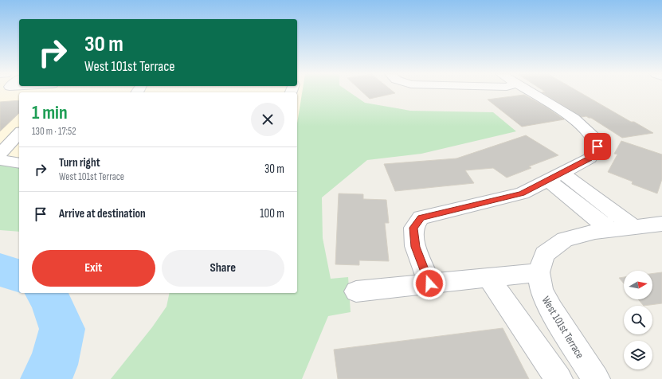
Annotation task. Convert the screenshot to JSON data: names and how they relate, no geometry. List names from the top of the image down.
{
  "streets": {
    "street": ["West 101st Terrace"]
  },
  "north": "right",
  "page": {
    "turn": ["30 m", "West 101st Terrace"],
    "heading": ["1 min", "130 m · 17:52"],
    "list": [
      {
        "name": "Turn right",
        "note": "West 101st Terrace",
        "value": "30 m"
      },
      {
        "name": "Arrive at destination",
        "value": "100 m"
      }
    ],
    "buttons": ["Exit", "Share"]
  }
}
